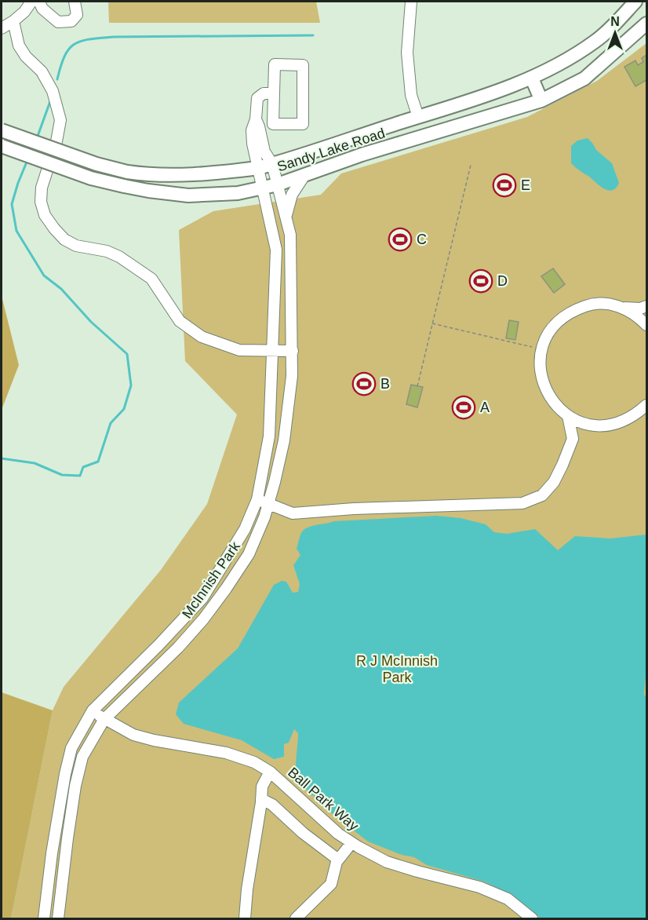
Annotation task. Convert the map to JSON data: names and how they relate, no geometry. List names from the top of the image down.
{
  "streets": {
    "main road": ["Sandy Lake Road"],
    "street": ["McInnish Park", "Ball Park Way"]
  },
  "crossings": [
    ["Sandy Lake Road", "McInnish Park"],
    ["McInnish Park", "Ball Park Way"]
  ],
  "parks": ["R J McInnish Park"],
  "places": {
    "sports": [
      "E",
      "C",
      "D",
      "B",
      "A"
    ]
  },
  "north": "top"
}
